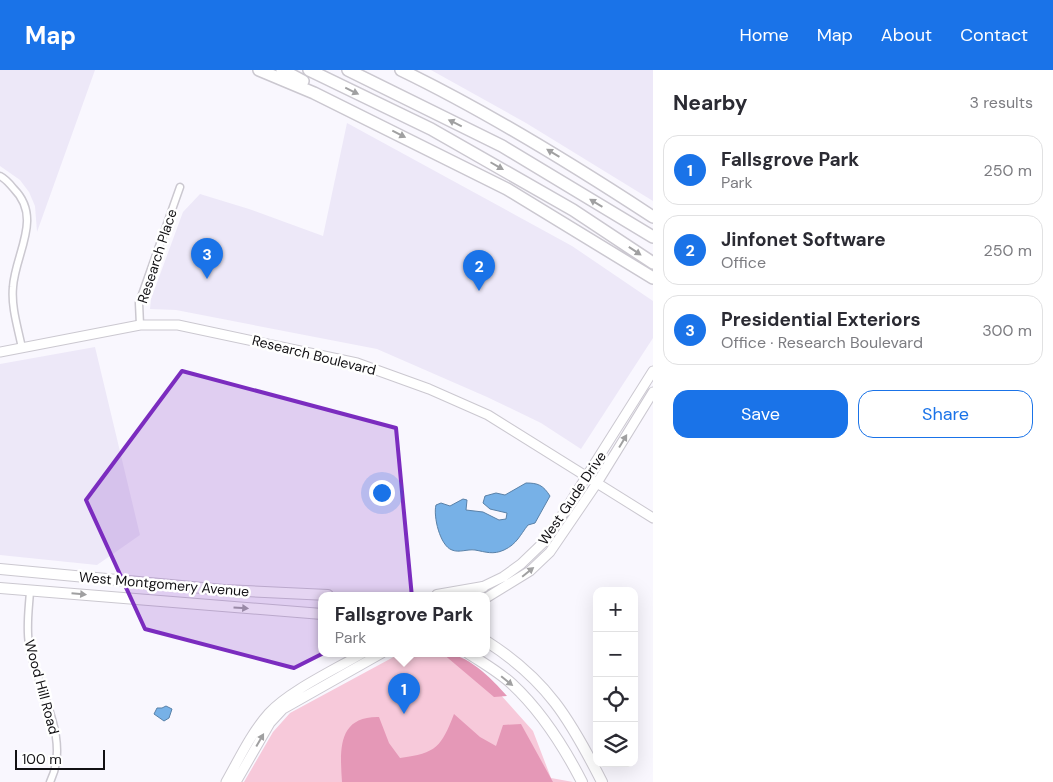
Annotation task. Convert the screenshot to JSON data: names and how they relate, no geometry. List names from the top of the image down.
{
  "streets": {
    "main road": ["West Montgomery Avenue"],
    "street": [
      "Research Place",
      "Research Boulevard",
      "West Gude Drive",
      "Wood Hill Road"
    ]
  },
  "crossings": [
    ["Research Place", "Research Boulevard"],
    ["Research Boulevard", "West Gude Drive"],
    ["West Montgomery Avenue", "Wood Hill Road"]
  ],
  "scale_bar": "100 m",
  "page": {
    "header": "Map",
    "nav": [
      "Home",
      "Map",
      "About",
      "Contact"
    ],
    "heading": ["Nearby", "3 results"],
    "list": [
      {
        "mark": "1",
        "name": "Fallsgrove Park",
        "note": "Park",
        "value": "250 m"
      },
      {
        "mark": "2",
        "name": "Jinfonet Software",
        "note": "Office",
        "value": "250 m"
      },
      {
        "mark": "3",
        "name": "Presidential Exteriors",
        "note": "Office · Research Boulevard",
        "value": "300 m"
      }
    ],
    "pins": ["3", "2", "1"],
    "buttons": ["Save", "Share"],
    "map_buttons": ["+", "−"],
    "popup": ["Fallsgrove Park", "Park"],
    "scale": "100 m"
  }
}
